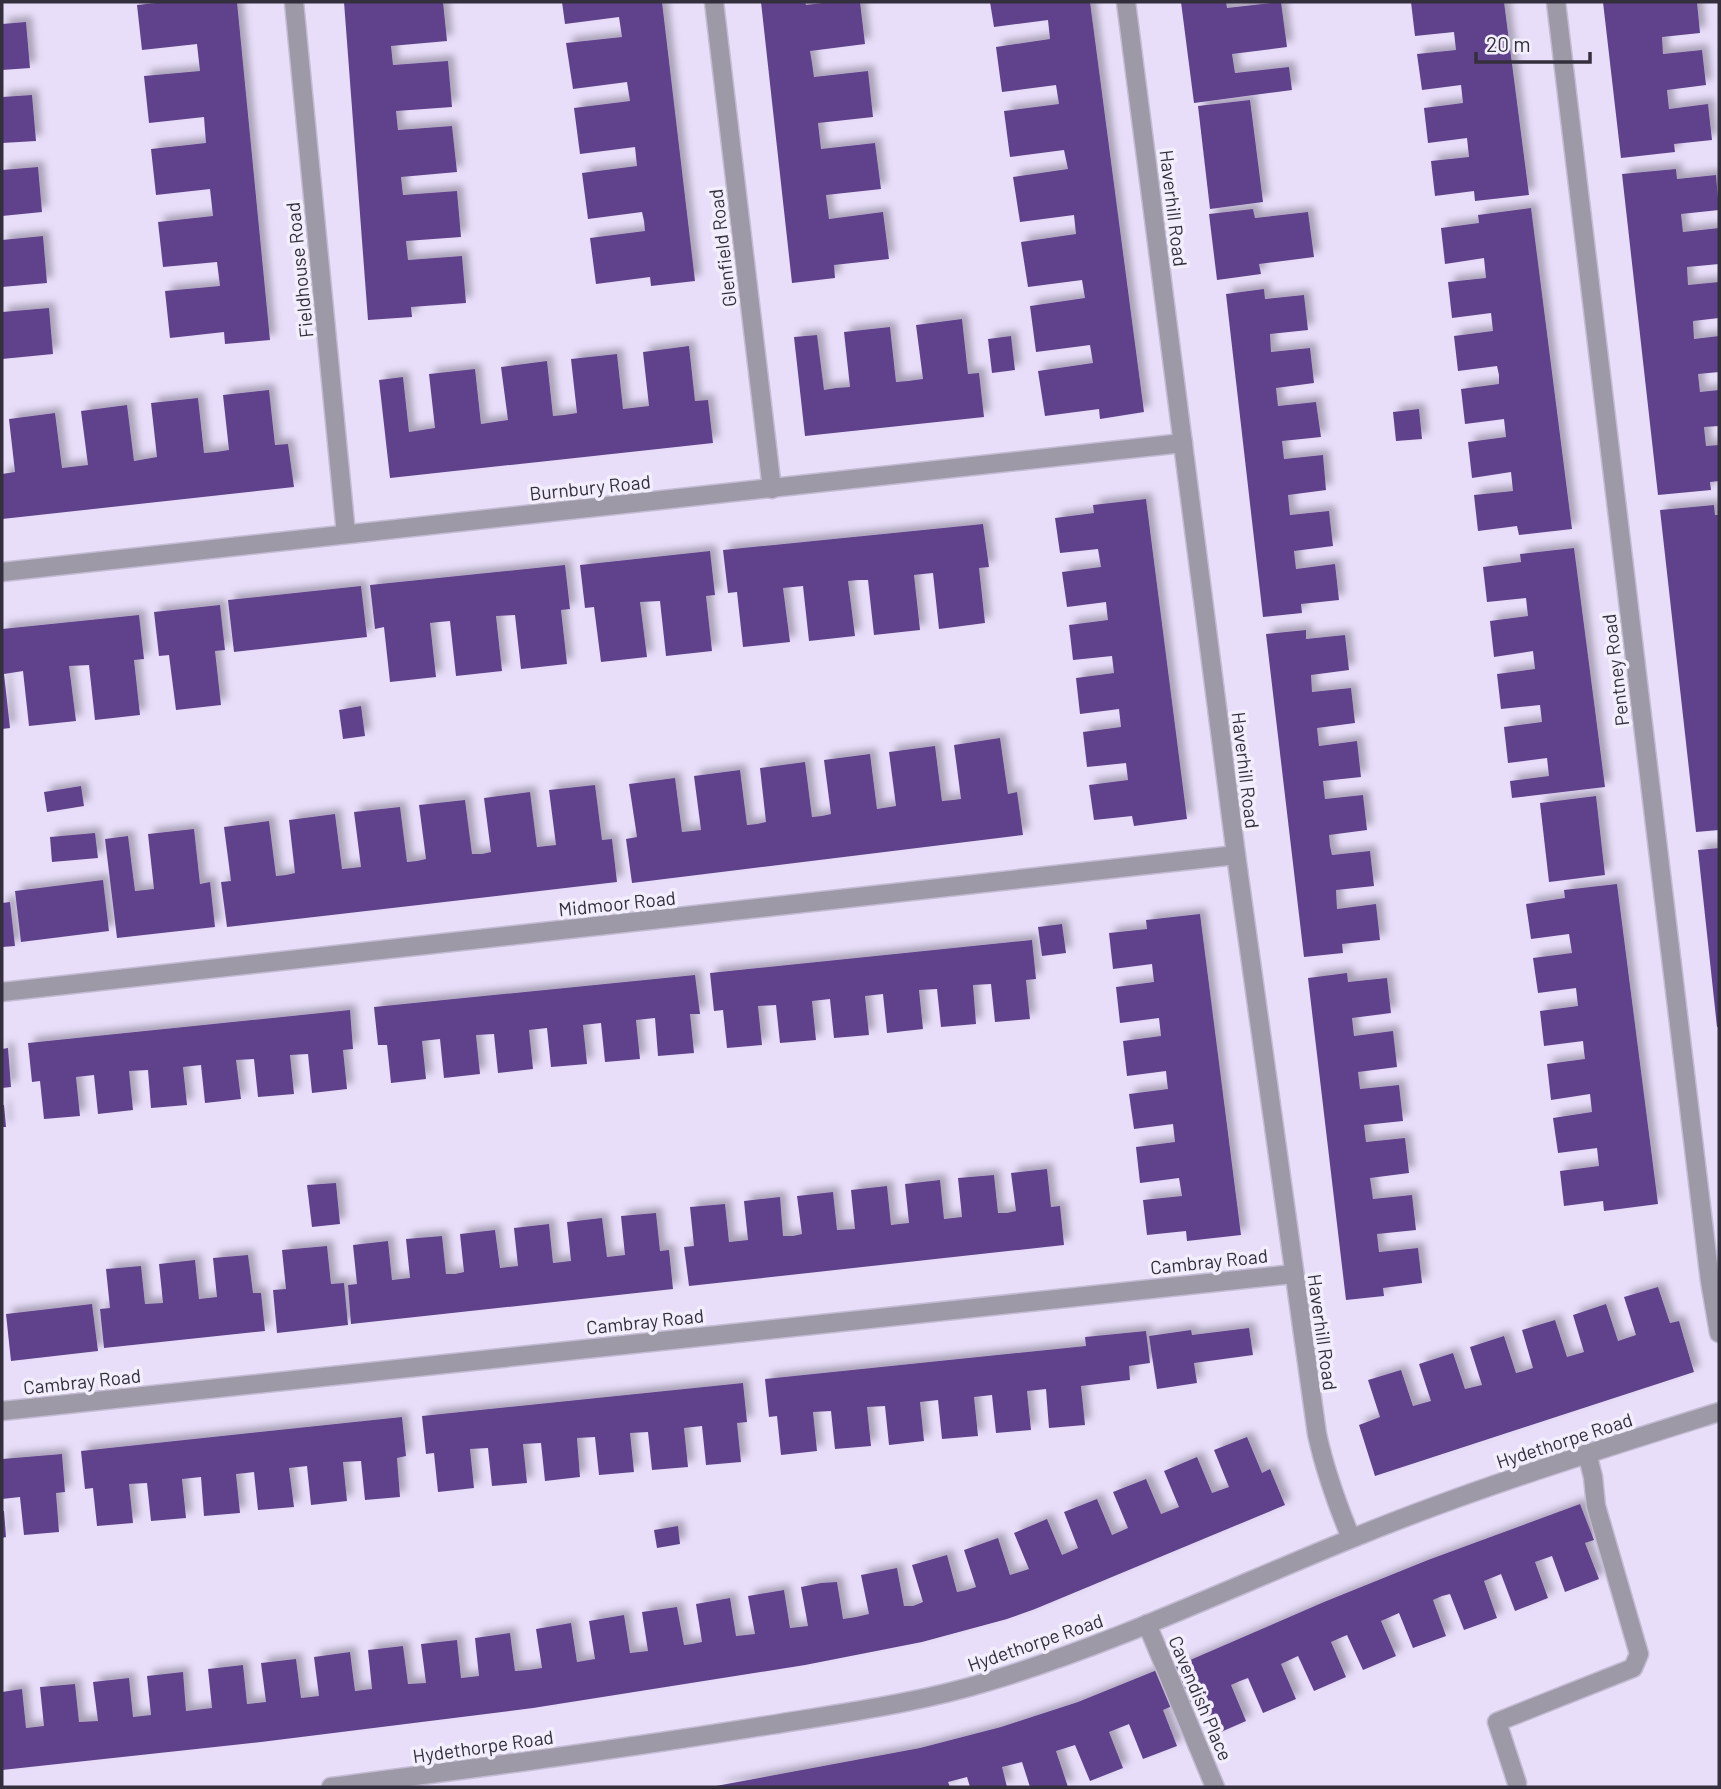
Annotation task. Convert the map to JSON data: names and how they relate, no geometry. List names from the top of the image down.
{
  "streets": {
    "street": [
      "Haverhill Road",
      "Glenfield Road",
      "Fieldhouse Road",
      "Burnbury Road",
      "Pentney Road",
      "Midmoor Road",
      "Cambray Road",
      "Hydethorpe Road",
      "Cavendish Place"
    ]
  },
  "crossings": [
    ["Haverhill Road", "Burnbury Road"],
    ["Haverhill Road", "Midmoor Road"],
    ["Haverhill Road", "Cambray Road"],
    ["Haverhill Road", "Hydethorpe Road"],
    ["Glenfield Road", "Burnbury Road"],
    ["Fieldhouse Road", "Burnbury Road"],
    ["Hydethorpe Road", "Cavendish Place"]
  ],
  "scale_bar": "20 m"
}
